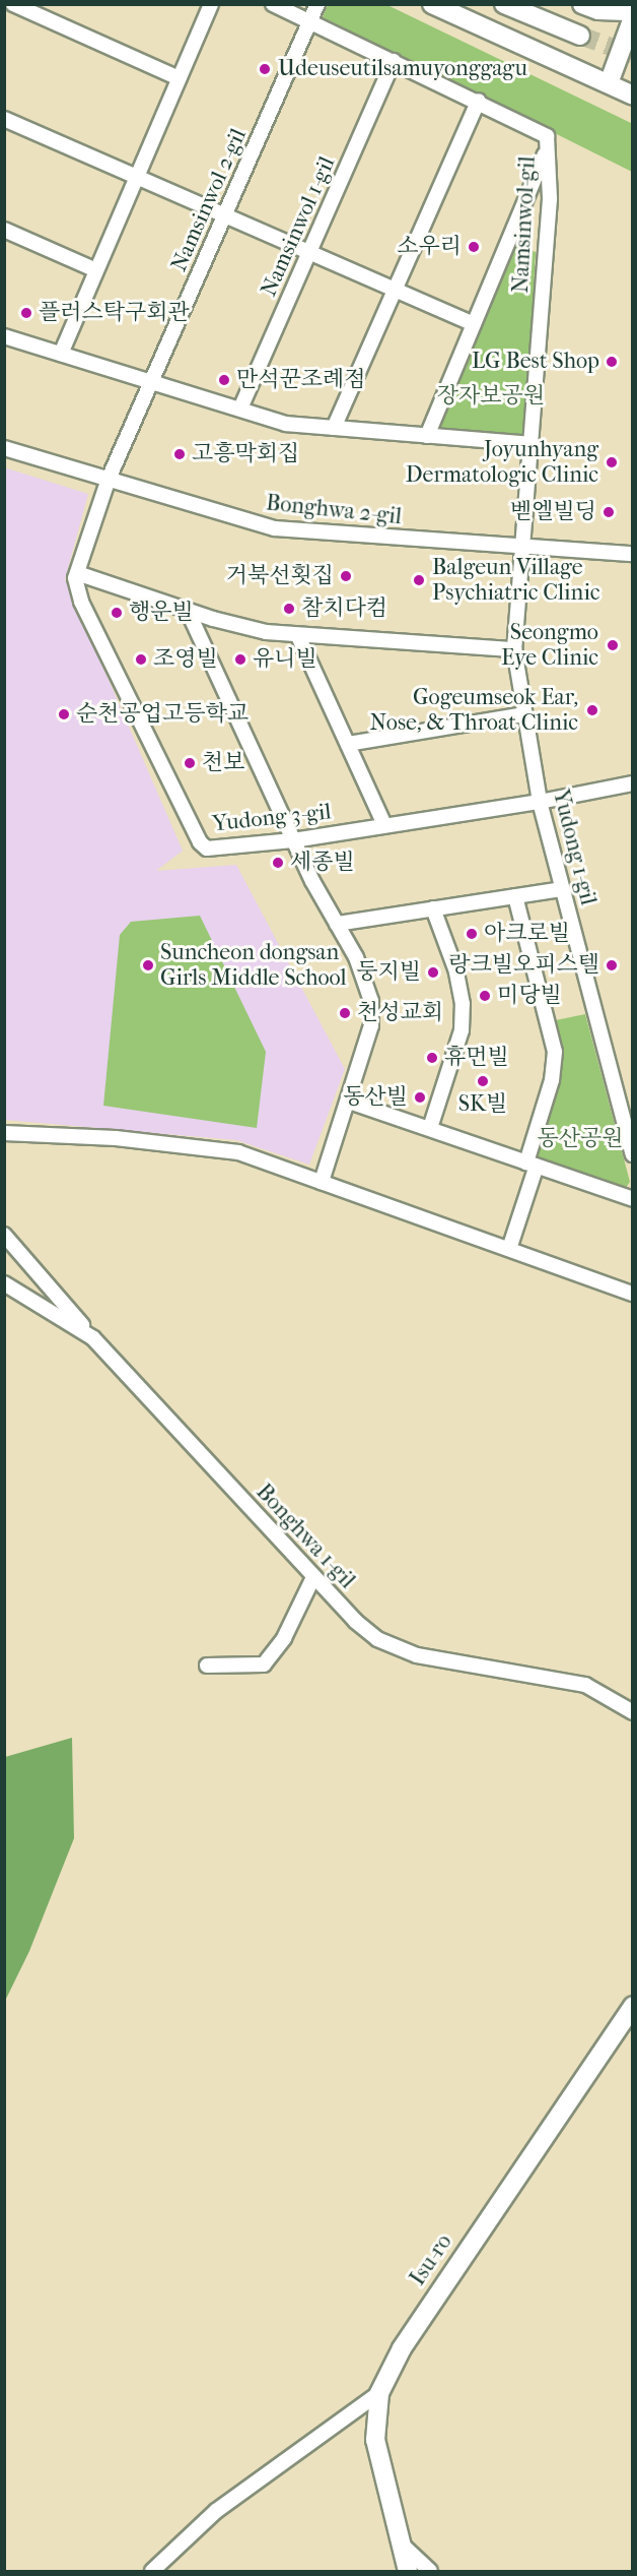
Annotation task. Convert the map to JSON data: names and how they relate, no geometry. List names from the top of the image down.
{
  "streets": {
    "main road": ["Isu-ro"],
    "street": [
      "Namsinwol 2-gil",
      "Namsinwol-gil",
      "Namsinwol 1-gil",
      "Bonghwa 2-gil",
      "Yudong 3-gil",
      "Yudong 1-gil",
      "Bonghwa 1-gil"
    ]
  },
  "crossings": [
    ["Namsinwol 2-gil", "Namsinwol-gil"],
    ["Namsinwol 2-gil", "Bonghwa 2-gil"],
    ["Namsinwol 2-gil", "Yudong 3-gil"],
    ["Namsinwol-gil", "Namsinwol 1-gil"],
    ["Namsinwol-gil", "Bonghwa 2-gil"],
    ["Namsinwol-gil", "Yudong 1-gil"],
    ["Bonghwa 2-gil", "Yudong 3-gil"],
    ["Bonghwa 2-gil", "Yudong 1-gil"],
    ["Yudong 3-gil", "Yudong 1-gil"]
  ],
  "parks": ["장자보공원", "동산공원"],
  "places": [
    "Udeuseutilsamuyonggagu",
    "소우리",
    "플러스탁구회관",
    "LG Best Shop",
    "만석꾼조례점",
    "고흥막회집",
    "Joyunhyang Dermatologic Clinic",
    "벧엘빌딩",
    "거북선횟집",
    "Balgeun Village Psychiatric Clinic",
    "참치다컴",
    "행운빌",
    "Seongmo Eye Clinic",
    "조영빌",
    "유니빌",
    "Gogeumseok Ear, Nose, & Throat Clinic",
    "순천공업고등학교",
    "천보",
    "세종빌",
    "아크로빌",
    "Suncheon dongsan Girls Middle School",
    "랑크빌오피스텔",
    "둥지빌",
    "미당빌",
    "천성교회",
    "휴먼빌",
    "SK빌",
    "동산빌"
  ]
}
